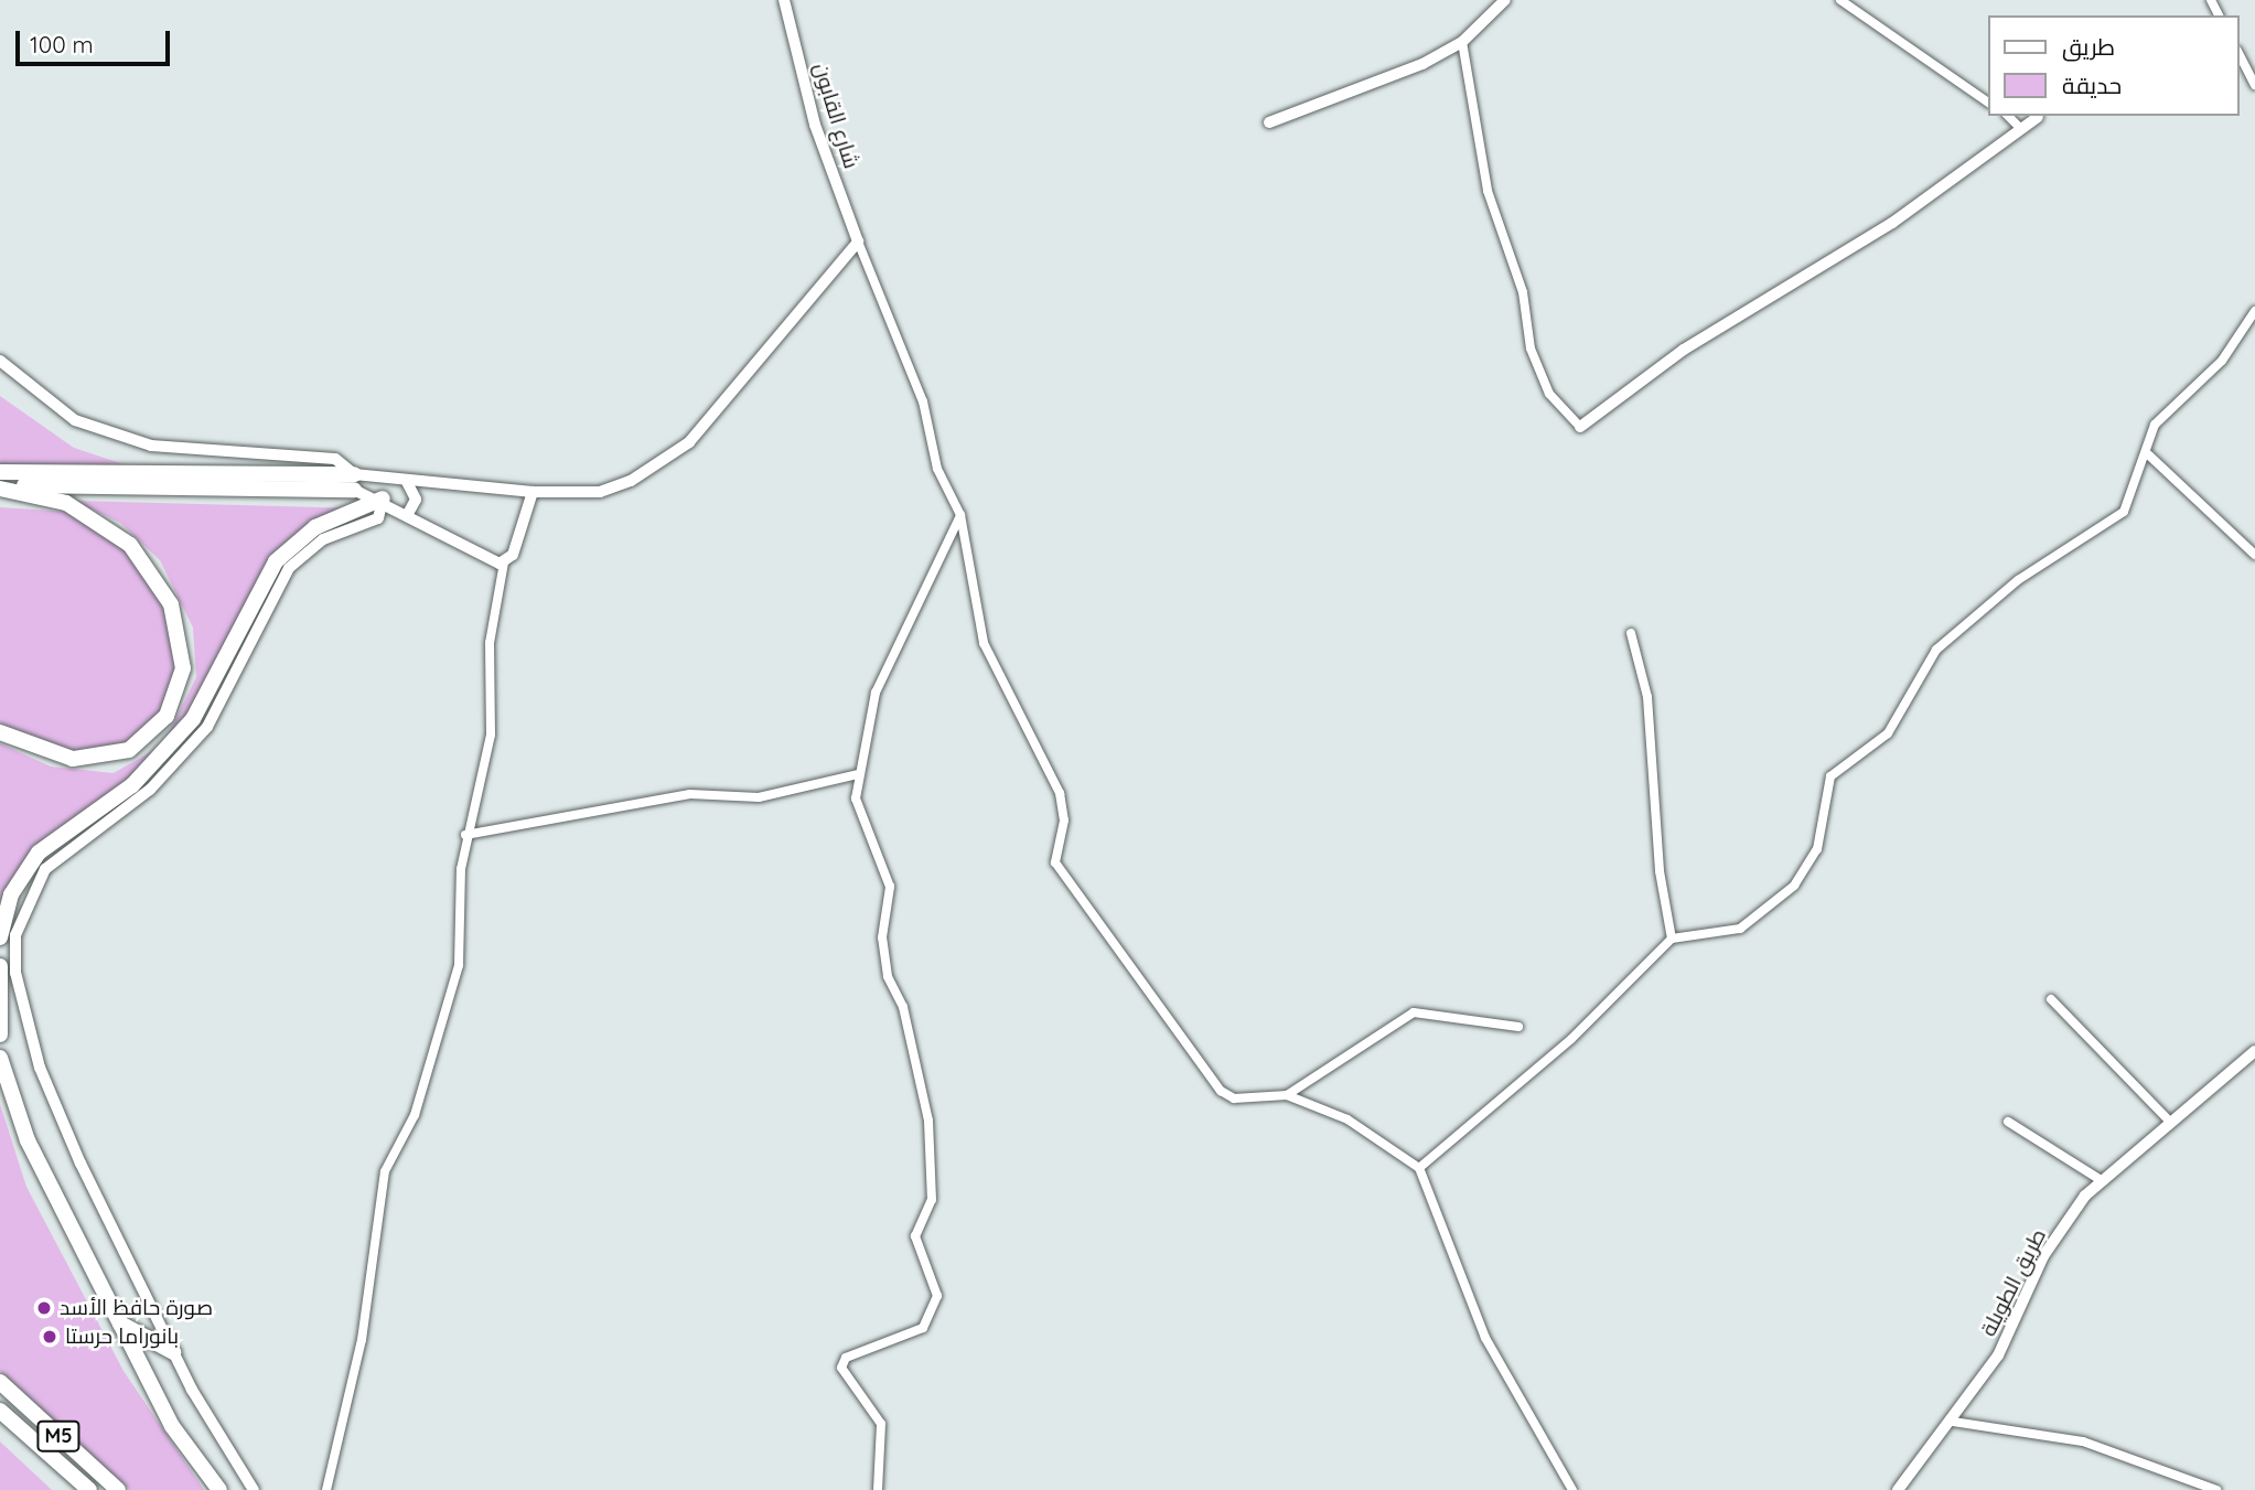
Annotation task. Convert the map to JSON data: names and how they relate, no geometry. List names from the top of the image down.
{
  "streets": {
    "highway": ["M5"],
    "street": ["شارع القابون", "طريق الطويلة"]
  },
  "places": ["صورة حافظ الأسد", "بانوراما حرستا"],
  "legend": ["طريق", "حديقة"],
  "scale_bar": "100 m"
}
